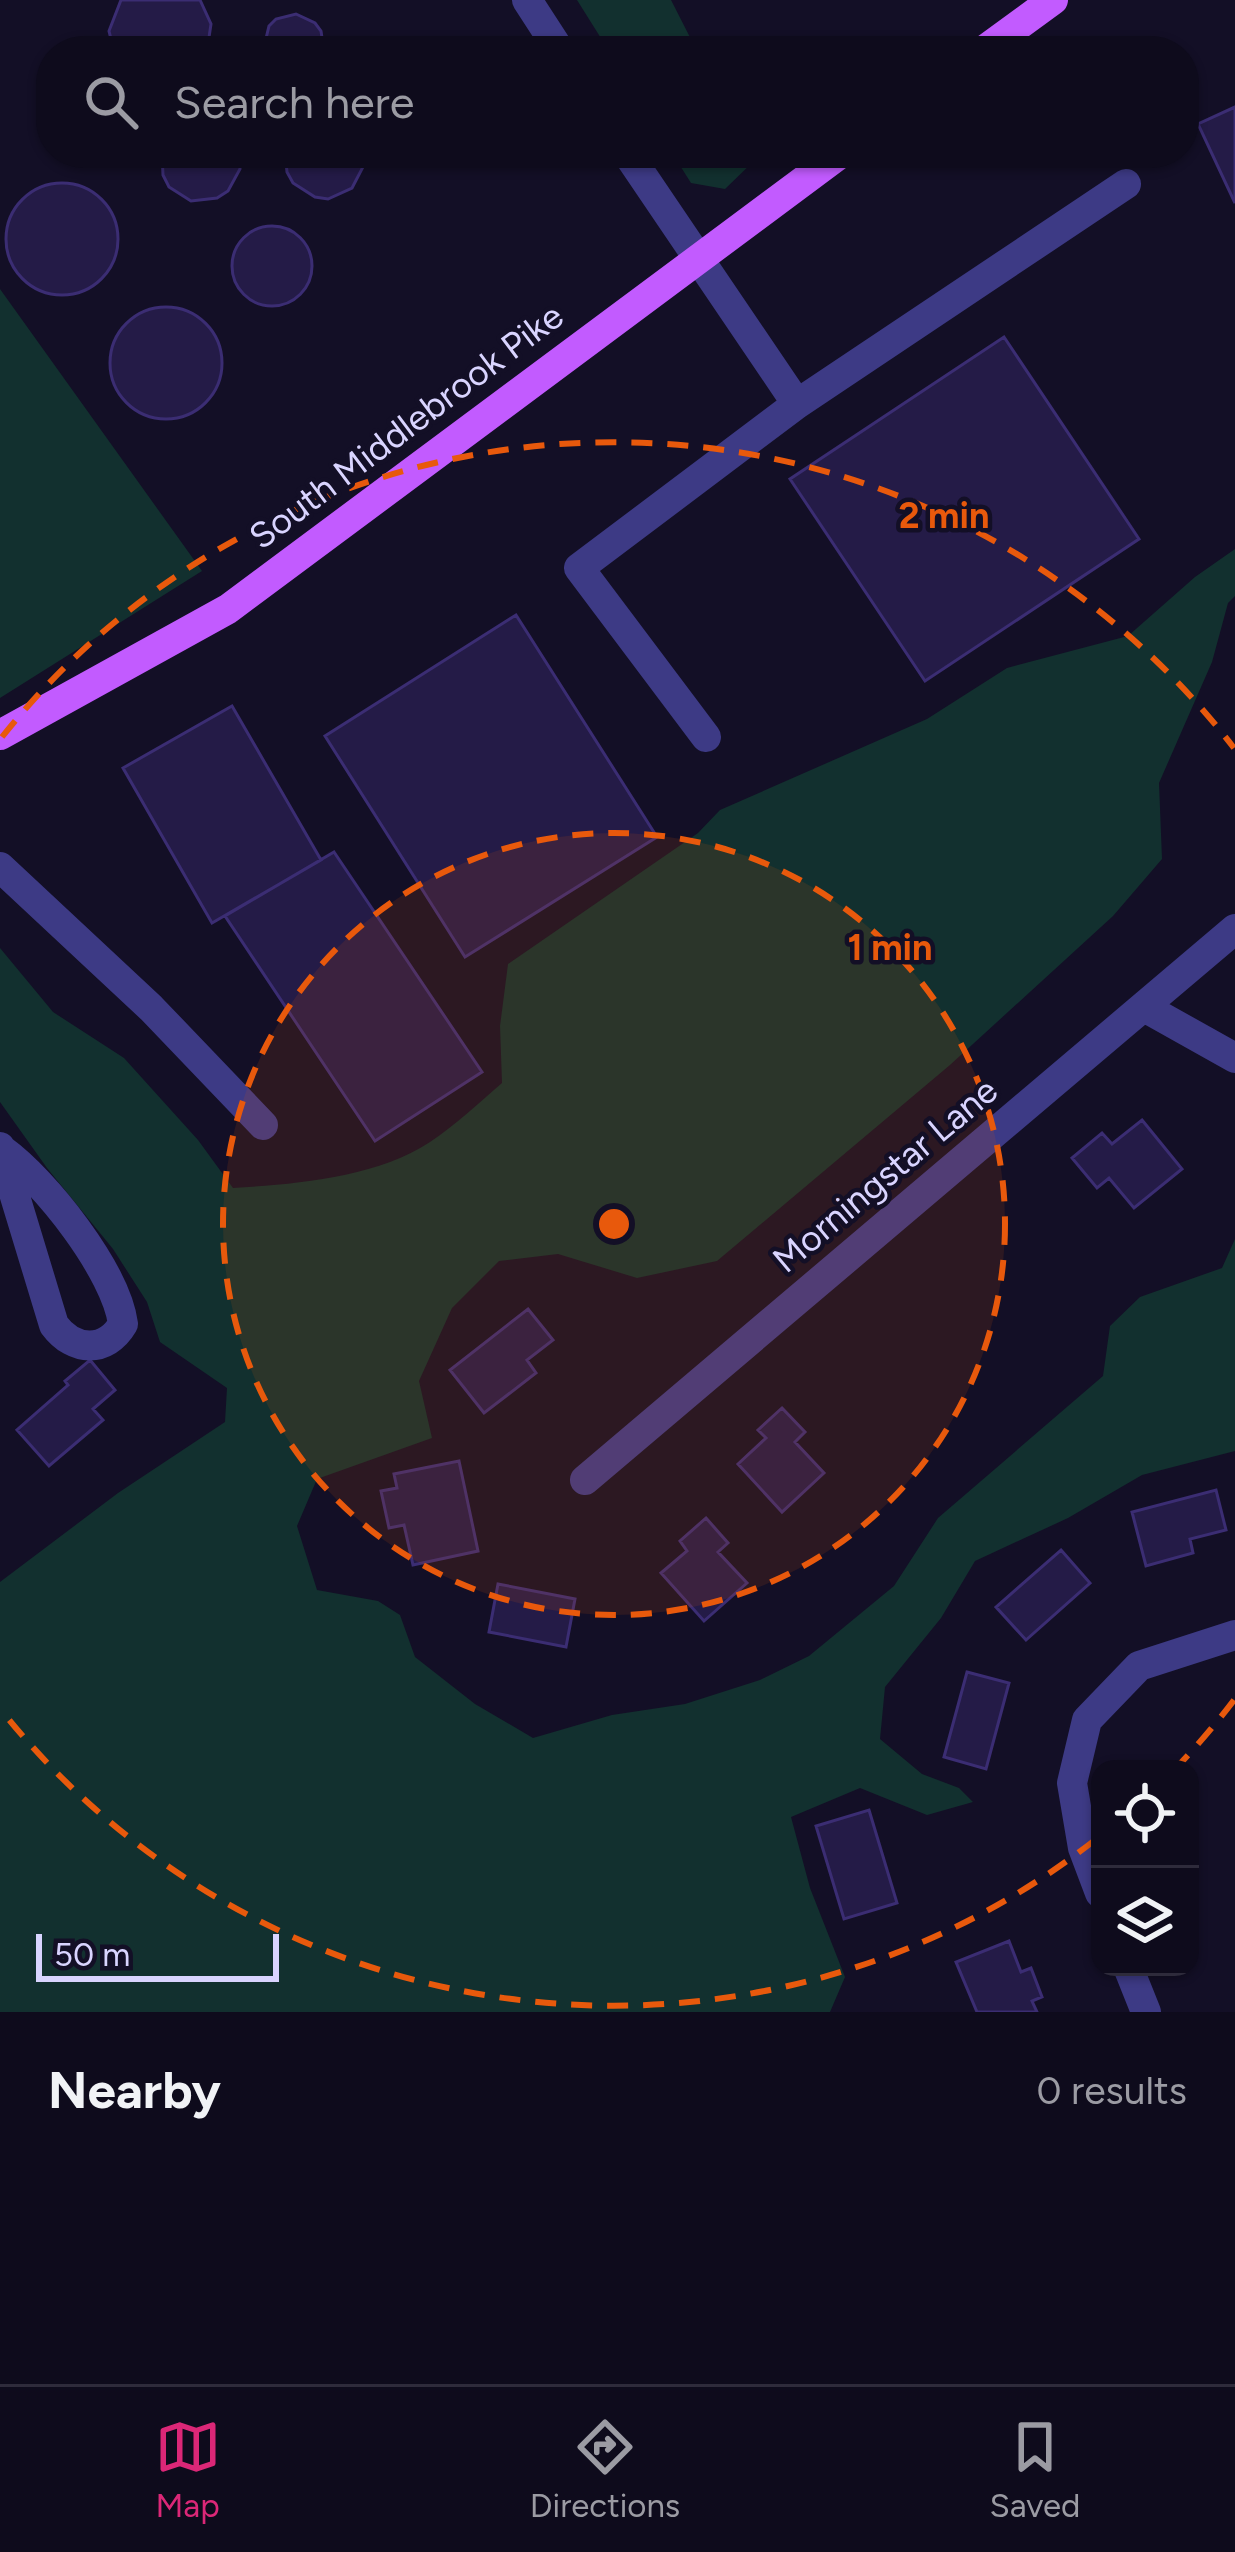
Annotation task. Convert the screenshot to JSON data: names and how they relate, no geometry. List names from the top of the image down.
{
  "streets": {
    "main road": ["South Middlebrook Pike"],
    "street": ["Morningstar Lane"]
  },
  "scale_bar": "50 m",
  "page": {
    "search": "Search here",
    "scale": "50 m",
    "heading": ["Nearby", "0 results"],
    "nav": ["Map", "Directions", "Saved"]
  },
  "rings": ["2 min", "1 min"]
}
